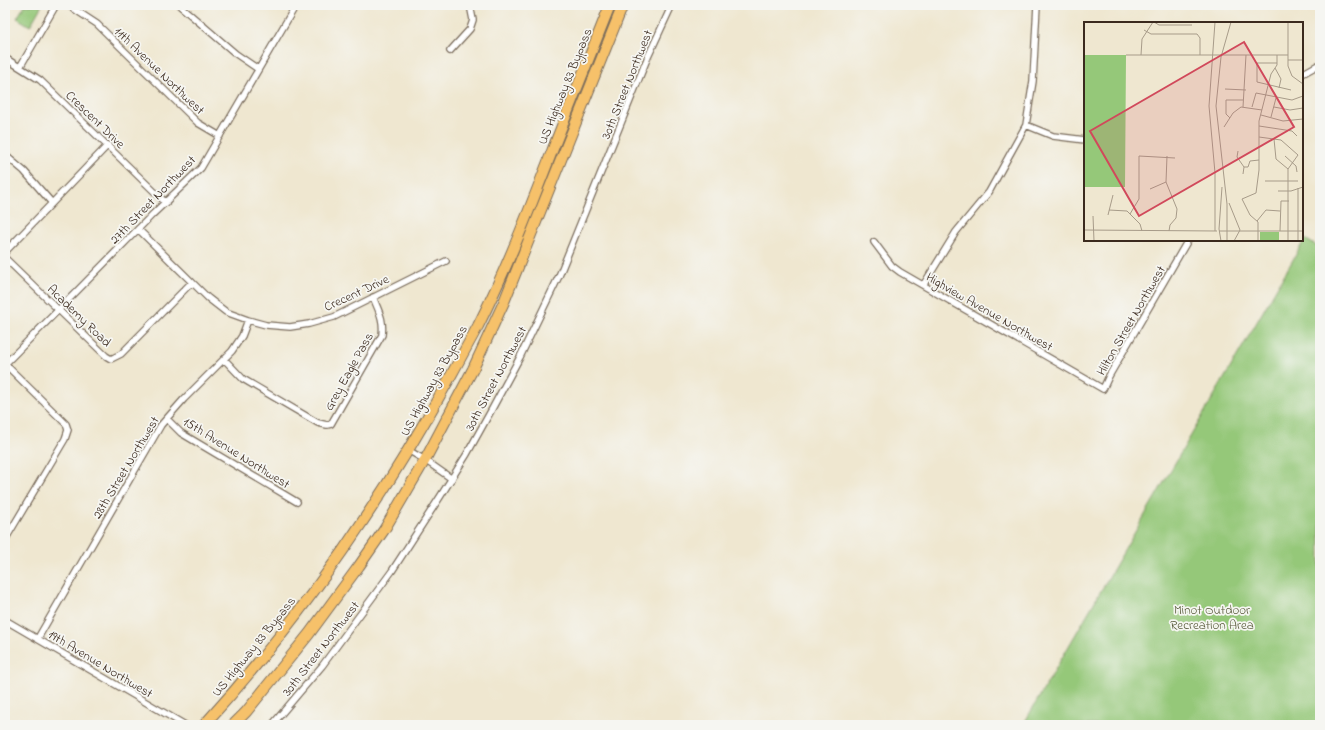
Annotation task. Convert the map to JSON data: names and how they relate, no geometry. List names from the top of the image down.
{
  "streets": {
    "highway": ["US Highway 83 Bypass"],
    "street": [
      "11th Avenue Northwest",
      "30th Street Northwest",
      "Crescent Drive",
      "27th Street Northwest",
      "Crecent Drive",
      "Highview Avenue Northwest",
      "Academy Road",
      "Hilton Street Northwest",
      "Grey Eagle Pass",
      "15th Avenue Northwest",
      "28th Street Northwest",
      "19th Avenue Northwest"
    ]
  },
  "crossings": [
    ["11th Avenue Northwest", "27th Street Northwest"],
    ["Crescent Drive", "27th Street Northwest"],
    ["27th Street Northwest", "Crecent Drive"],
    ["27th Street Northwest", "Academy Road"],
    ["Crecent Drive", "Academy Road"],
    ["Crecent Drive", "Grey Eagle Pass"],
    ["Crecent Drive", "28th Street Northwest"],
    ["Highview Avenue Northwest", "Hilton Street Northwest"],
    ["Grey Eagle Pass", "28th Street Northwest"],
    ["15th Avenue Northwest", "28th Street Northwest"],
    ["28th Street Northwest", "19th Avenue Northwest"]
  ],
  "parks": ["Minot Outdoor Recreation Area"]
}
